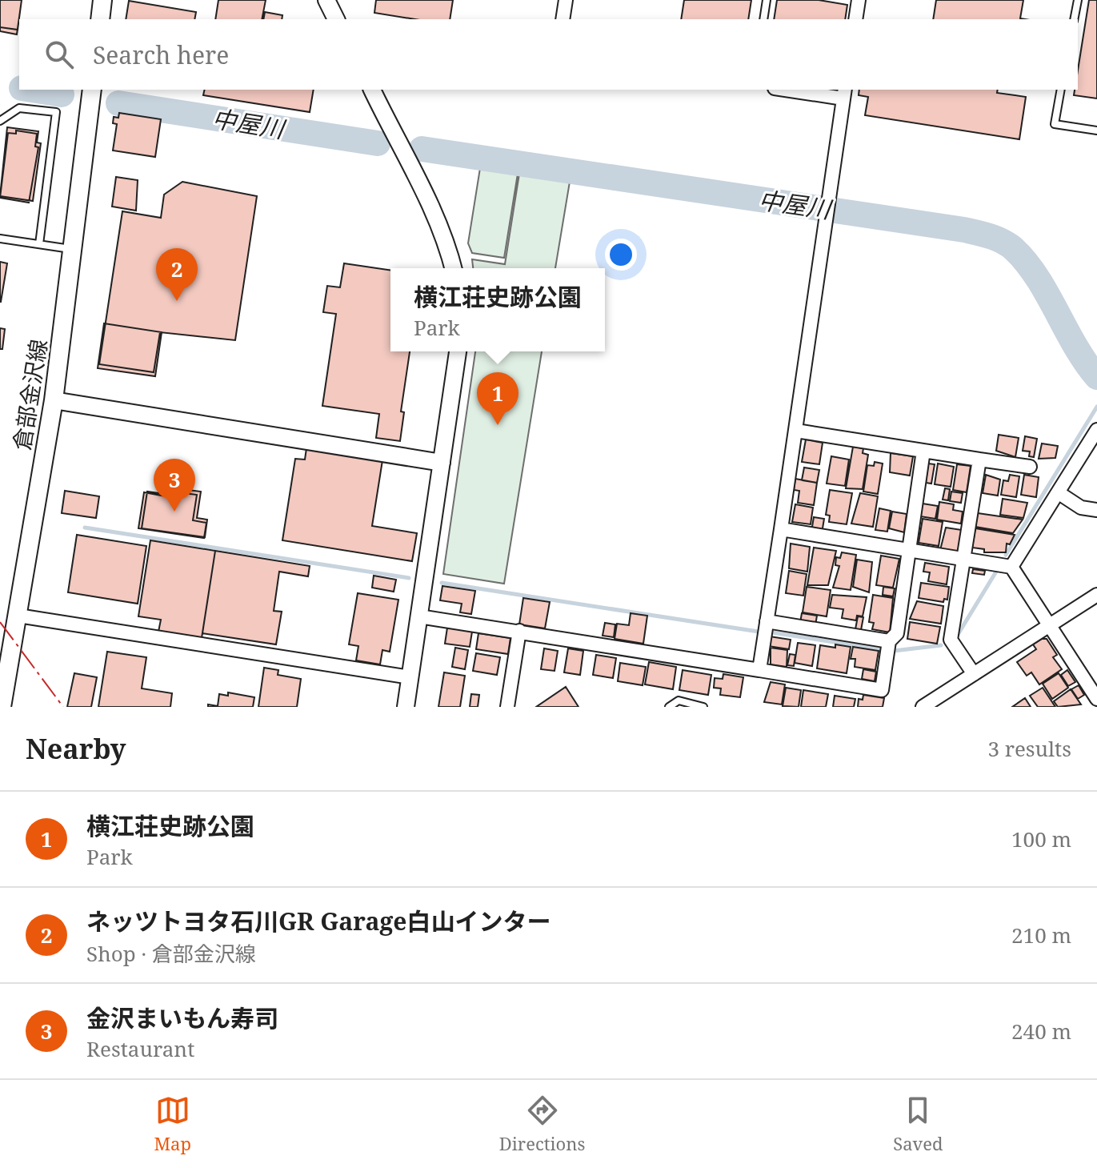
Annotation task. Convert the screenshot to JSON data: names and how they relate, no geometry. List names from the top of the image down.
{
  "streets": {
    "main road": ["倉部金沢線"]
  },
  "water": ["中屋川"],
  "page": {
    "search": "Search here",
    "pins": ["2", "1", "3"],
    "popup": ["横江荘史跡公園", "Park"],
    "heading": ["Nearby", "3 results"],
    "list": [
      {
        "mark": "1",
        "name": "横江荘史跡公園",
        "note": "Park",
        "value": "100 m"
      },
      {
        "mark": "2",
        "name": "ネッツトヨタ石川GR Garage白山インター",
        "note": "Shop · 倉部金沢線",
        "value": "210 m"
      },
      {
        "mark": "3",
        "name": "金沢まいもん寿司",
        "note": "Restaurant",
        "value": "240 m"
      }
    ],
    "nav": ["Map", "Directions", "Saved"]
  }
}
